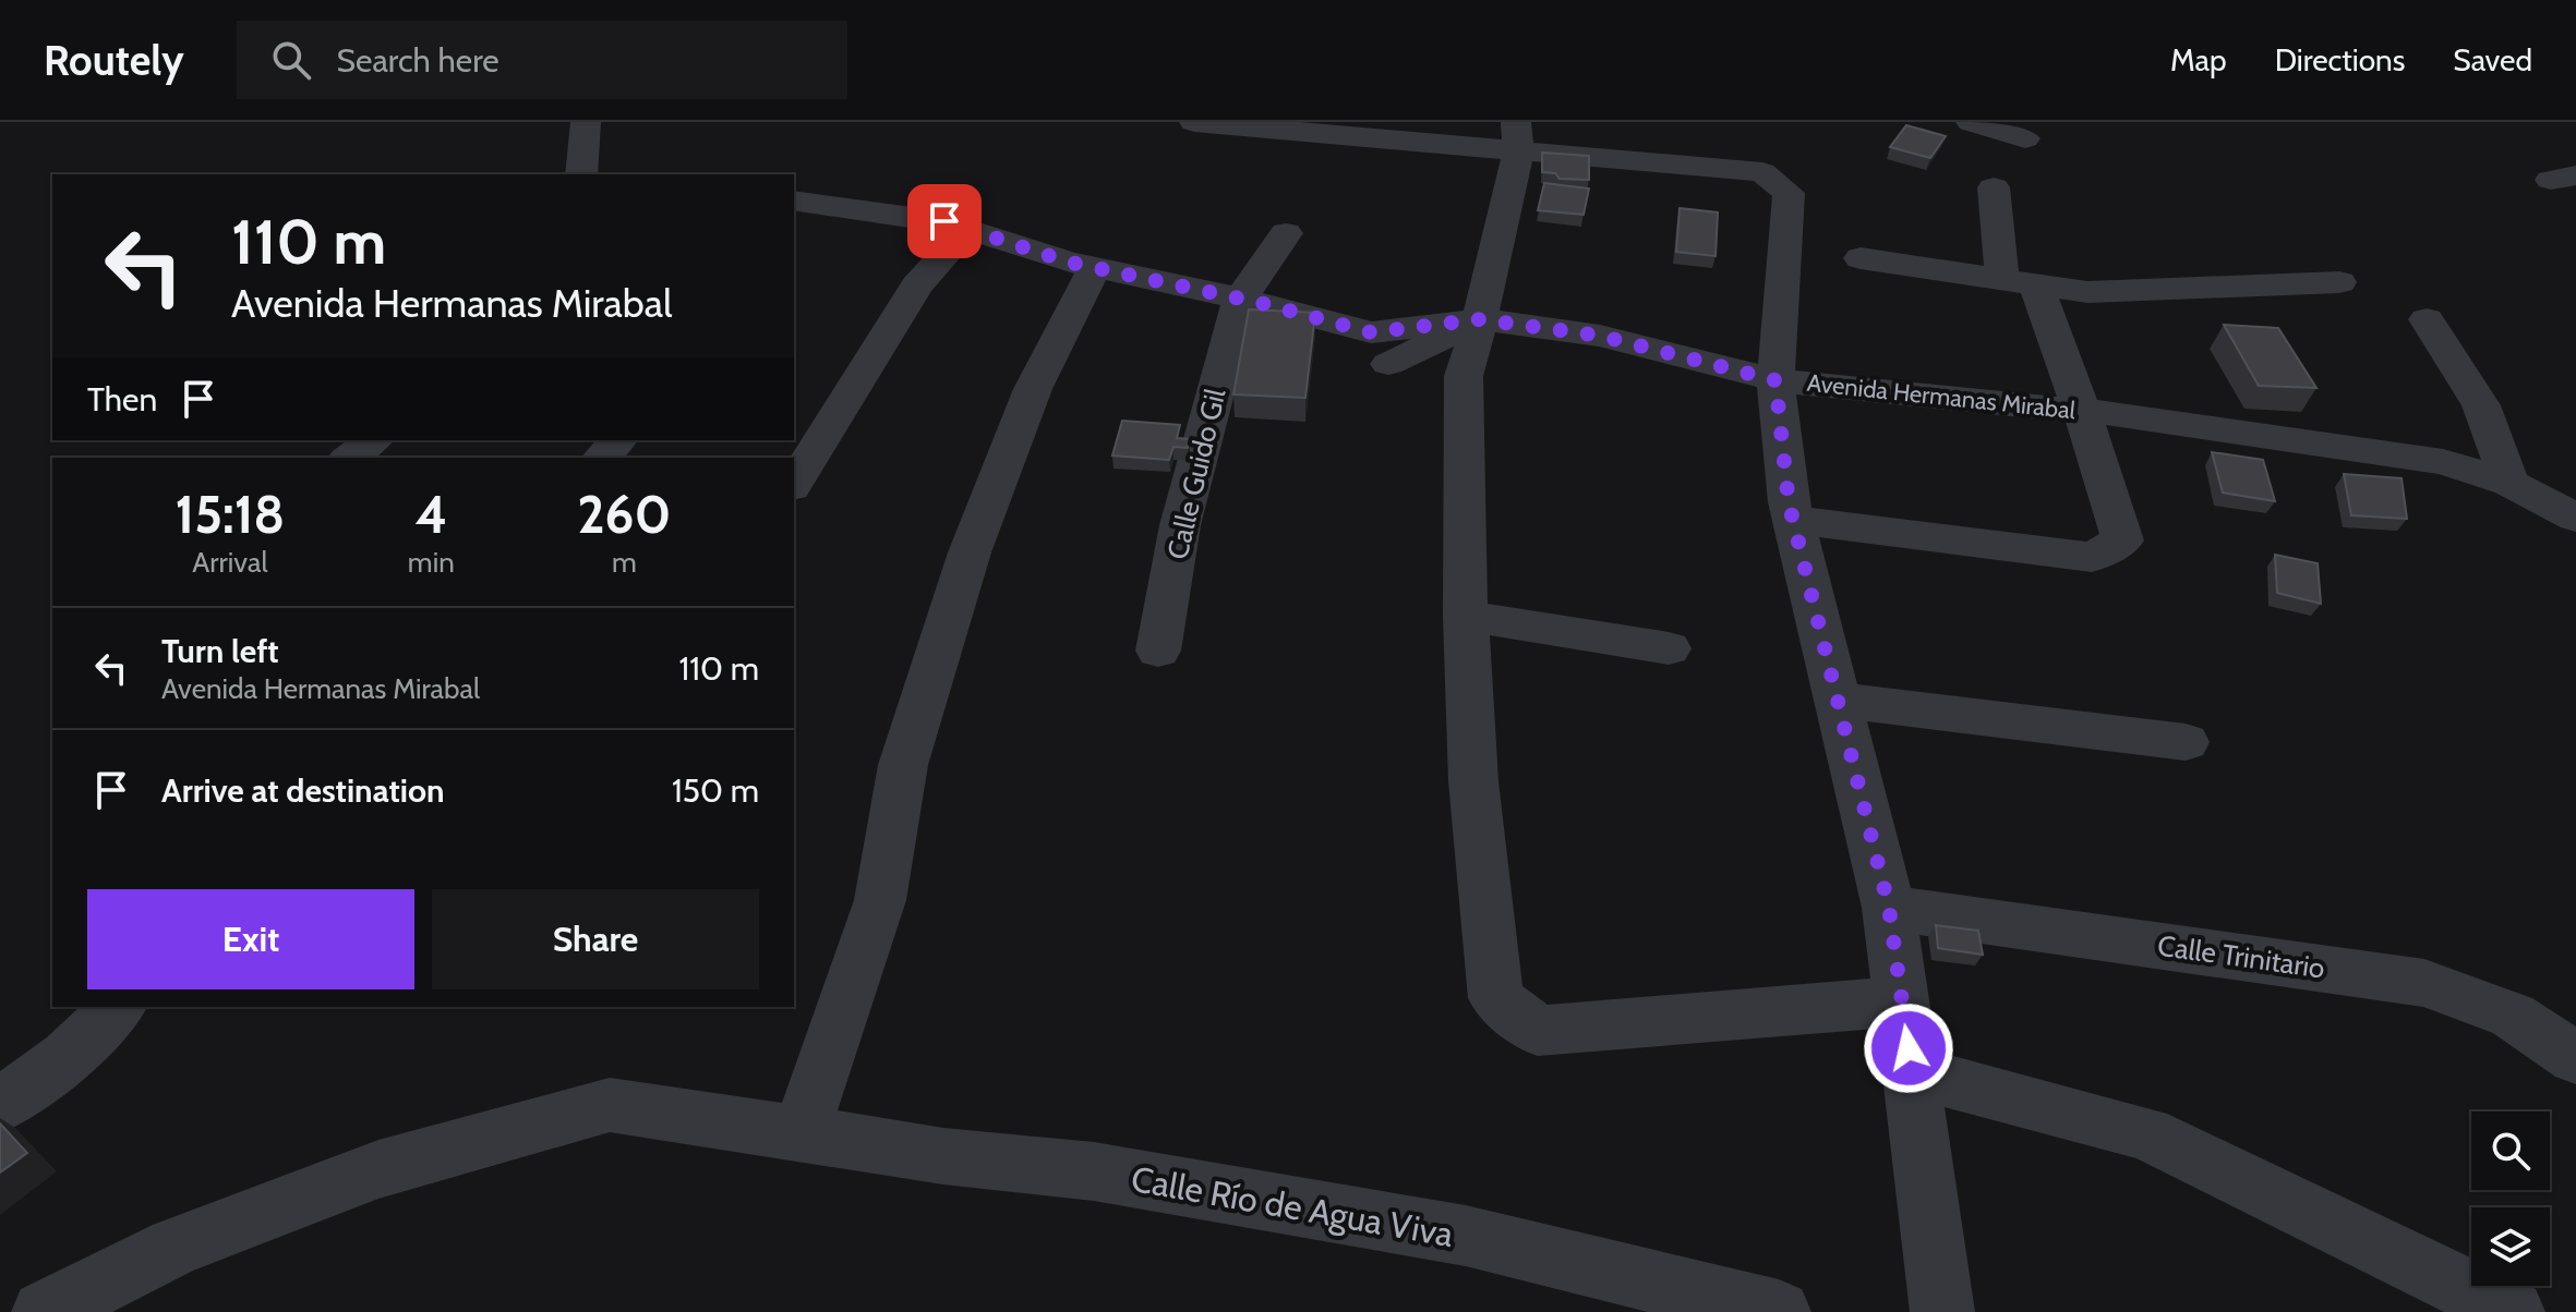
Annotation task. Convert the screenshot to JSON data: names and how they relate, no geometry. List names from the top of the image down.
{
  "streets": {
    "street": [
      "Avenida Hermanas Mirabal",
      "Calle Guido Gil",
      "Calle Trinitario",
      "Calle Río de Agua Viva"
    ]
  },
  "crossings": [
    ["Avenida Hermanas Mirabal", "Calle Guido Gil"]
  ],
  "page": {
    "header": "Routely",
    "search": "Search here",
    "nav": ["Map", "Directions", "Saved"],
    "turn": ["110 m", "Avenida Hermanas Mirabal"],
    "then": "Then",
    "eta": [
      "15:18",
      "Arrival",
      "4",
      "min",
      "260",
      "m"
    ],
    "list": [
      {
        "name": "Turn left",
        "note": "Avenida Hermanas Mirabal",
        "value": "110 m"
      },
      {
        "name": "Arrive at destination",
        "value": "150 m"
      }
    ],
    "buttons": ["Exit", "Share"]
  }
}
